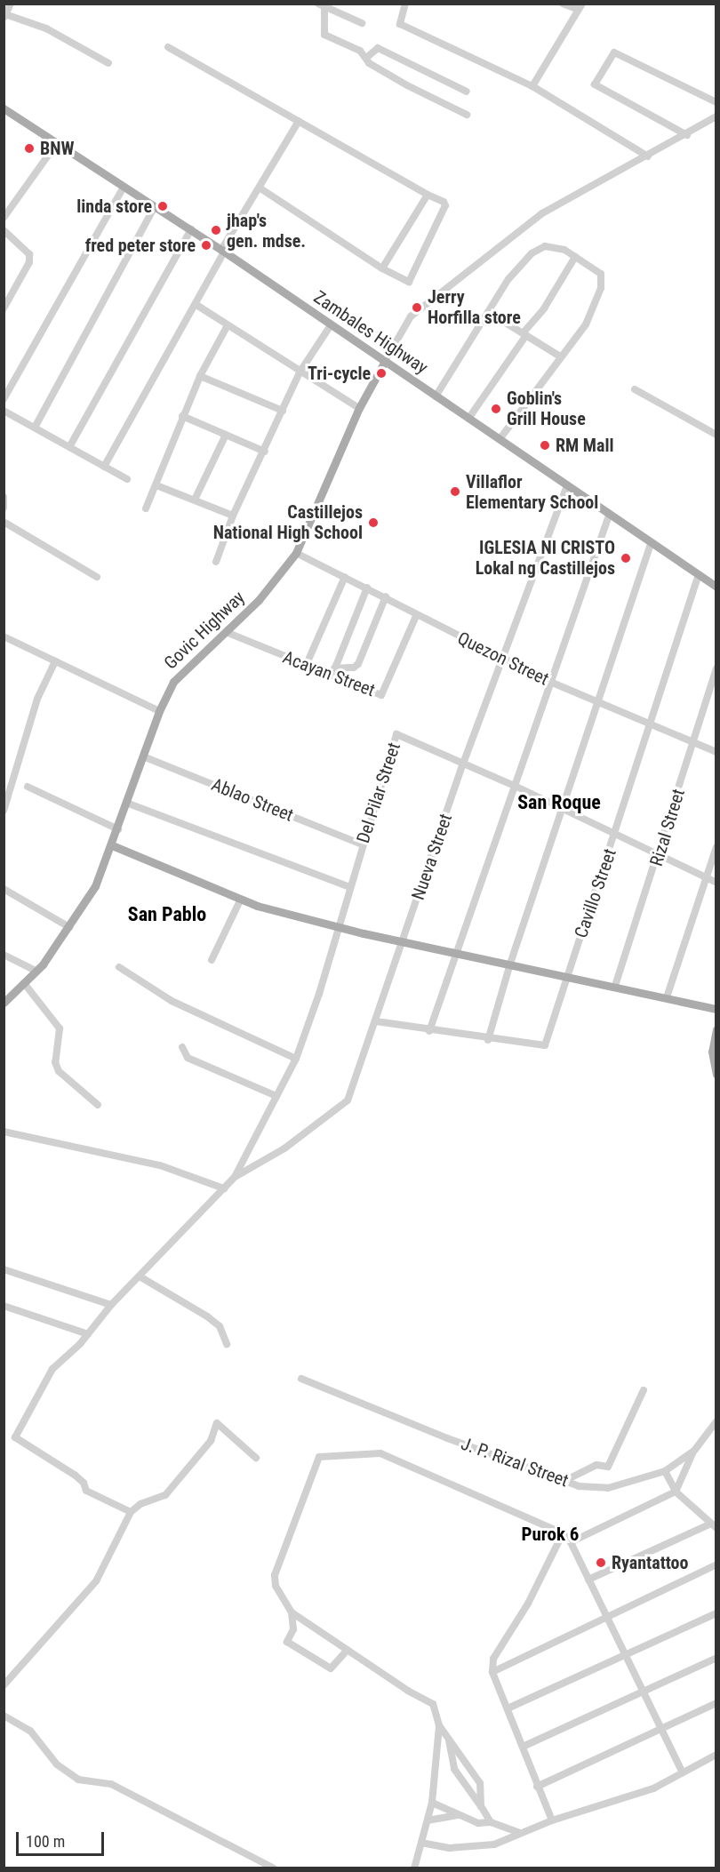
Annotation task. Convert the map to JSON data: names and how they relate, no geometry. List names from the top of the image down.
{
  "streets": {
    "main road": ["Zambales Highway", "Govic Highway"],
    "street": [
      "Quezon Street",
      "Acayan Street",
      "Del Pilar Street",
      "Ablao Street",
      "Rizal Street",
      "Nueva Street",
      "Cavillo Street",
      "J. P. Rizal Street"
    ]
  },
  "crossings": [
    ["Zambales Highway", "Govic Highway"],
    ["Zambales Highway", "Nueva Street"],
    ["Zambales Highway", "Cavillo Street"],
    ["Govic Highway", "Quezon Street"],
    ["Govic Highway", "Acayan Street"],
    ["Govic Highway", "Ablao Street"],
    ["Quezon Street", "Acayan Street"],
    ["Quezon Street", "Rizal Street"],
    ["Quezon Street", "Nueva Street"],
    ["Quezon Street", "Cavillo Street"],
    ["Del Pilar Street", "Ablao Street"],
    ["Del Pilar Street", "Rizal Street"],
    ["Del Pilar Street", "Nueva Street"],
    ["Del Pilar Street", "Cavillo Street"],
    ["Nueva Street", "Cavillo Street"]
  ],
  "districts": ["San Roque", "San Pablo", "Purok 6"],
  "places": [
    "BNW",
    "linda store",
    "jhap's gen. mdse.",
    "fred peter store",
    "Jerry Horfilla store",
    "Tri-cycle",
    "Goblin's Grill House",
    "RM Mall",
    "Villaflor Elementary School",
    "Castillejos National High School",
    "IGLESIA NI CRISTO Lokal ng Castillejos",
    "Ryantattoo"
  ],
  "scale_bar": "100 m"
}
